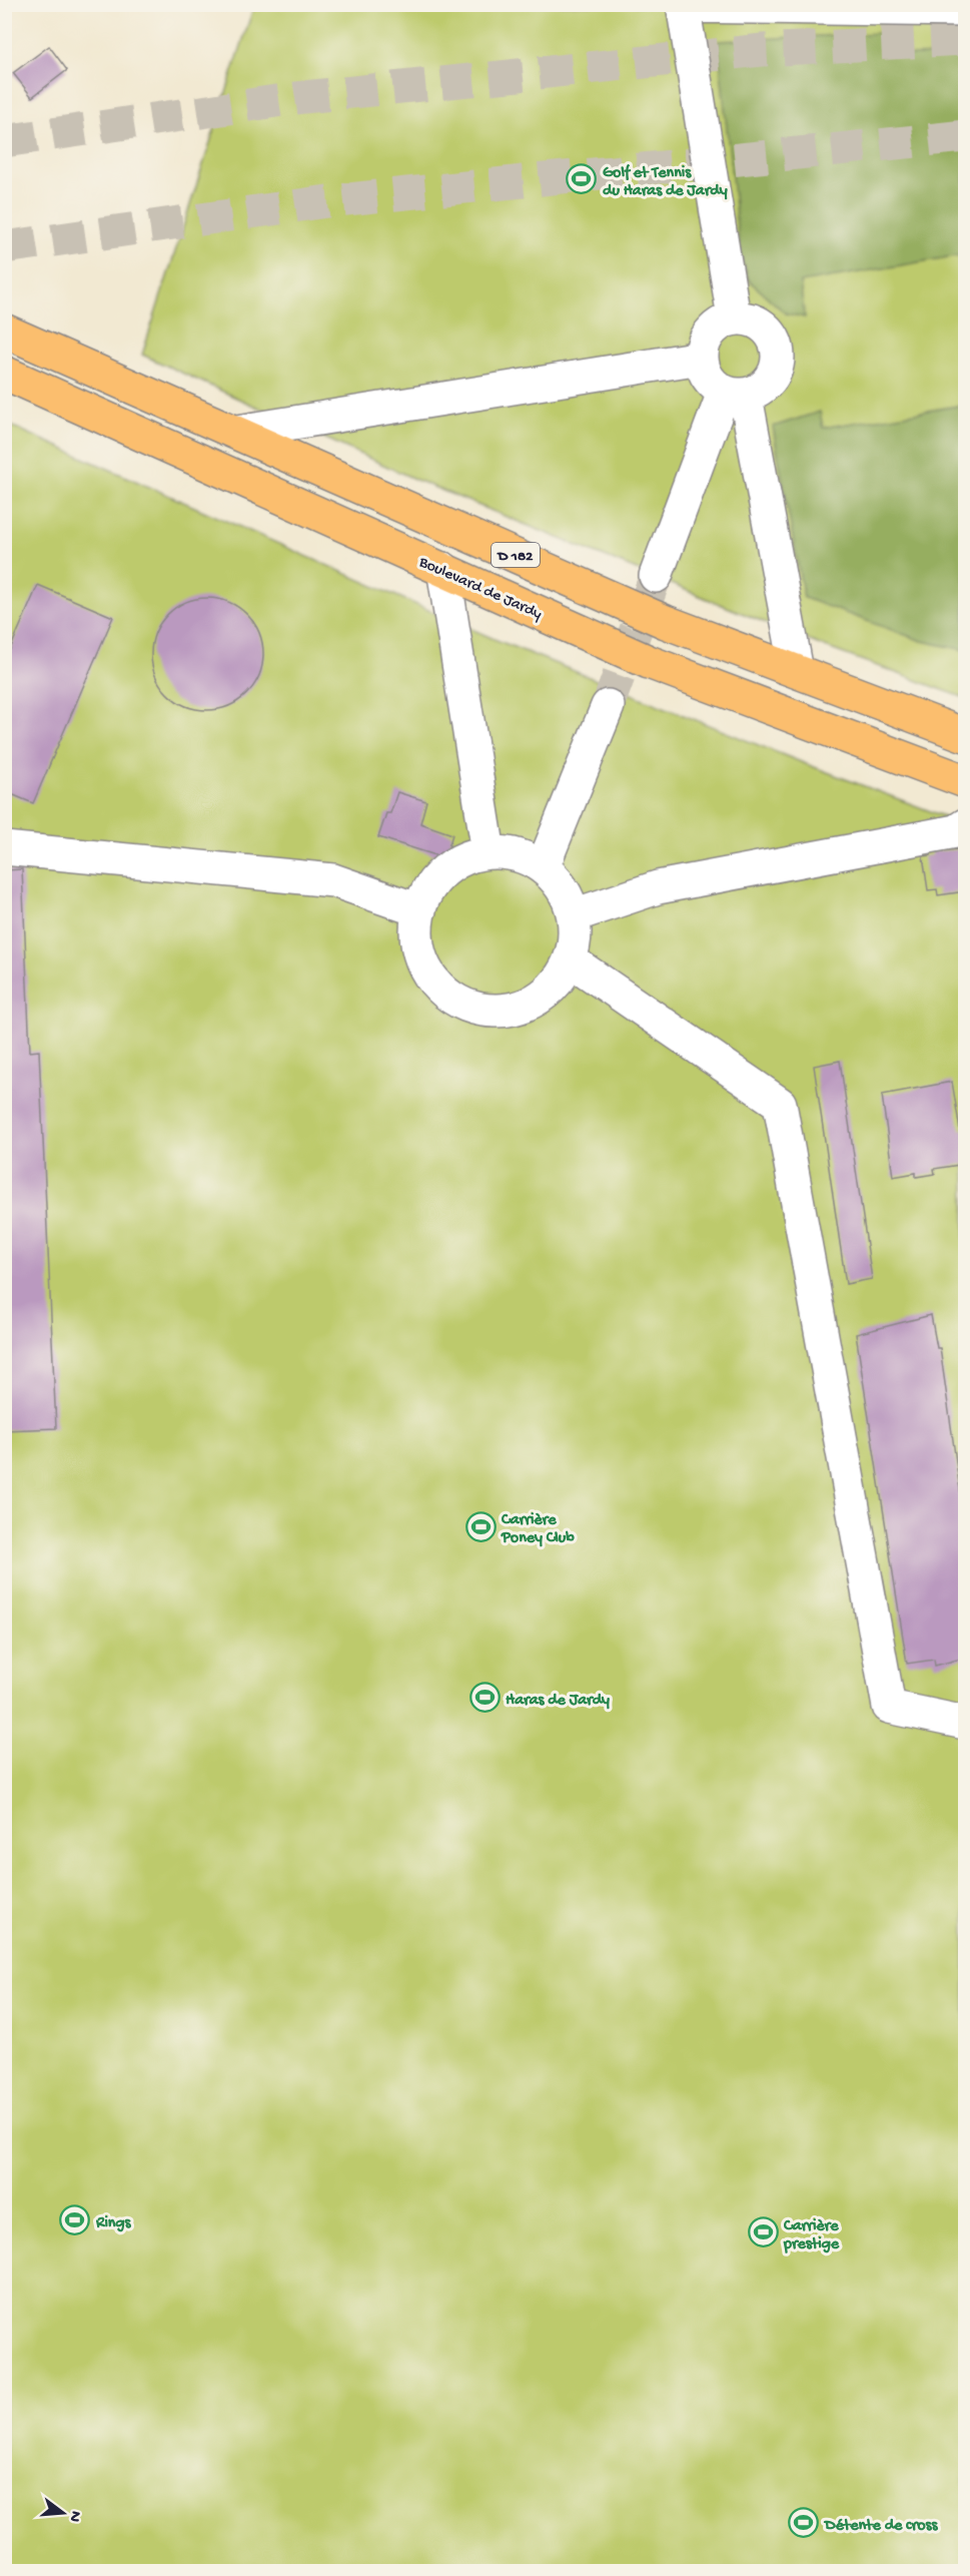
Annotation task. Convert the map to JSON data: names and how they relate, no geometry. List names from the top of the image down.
{
  "streets": {
    "main road": ["D 182", "Boulevard de Jardy"]
  },
  "places": {
    "sports": [
      "Golf et Tennis du Haras de Jardy",
      "Carrière Poney Club",
      "Haras de Jardy",
      "Rings",
      "Carrière prestige",
      "Détente de cross"
    ]
  },
  "north": "right"
}
